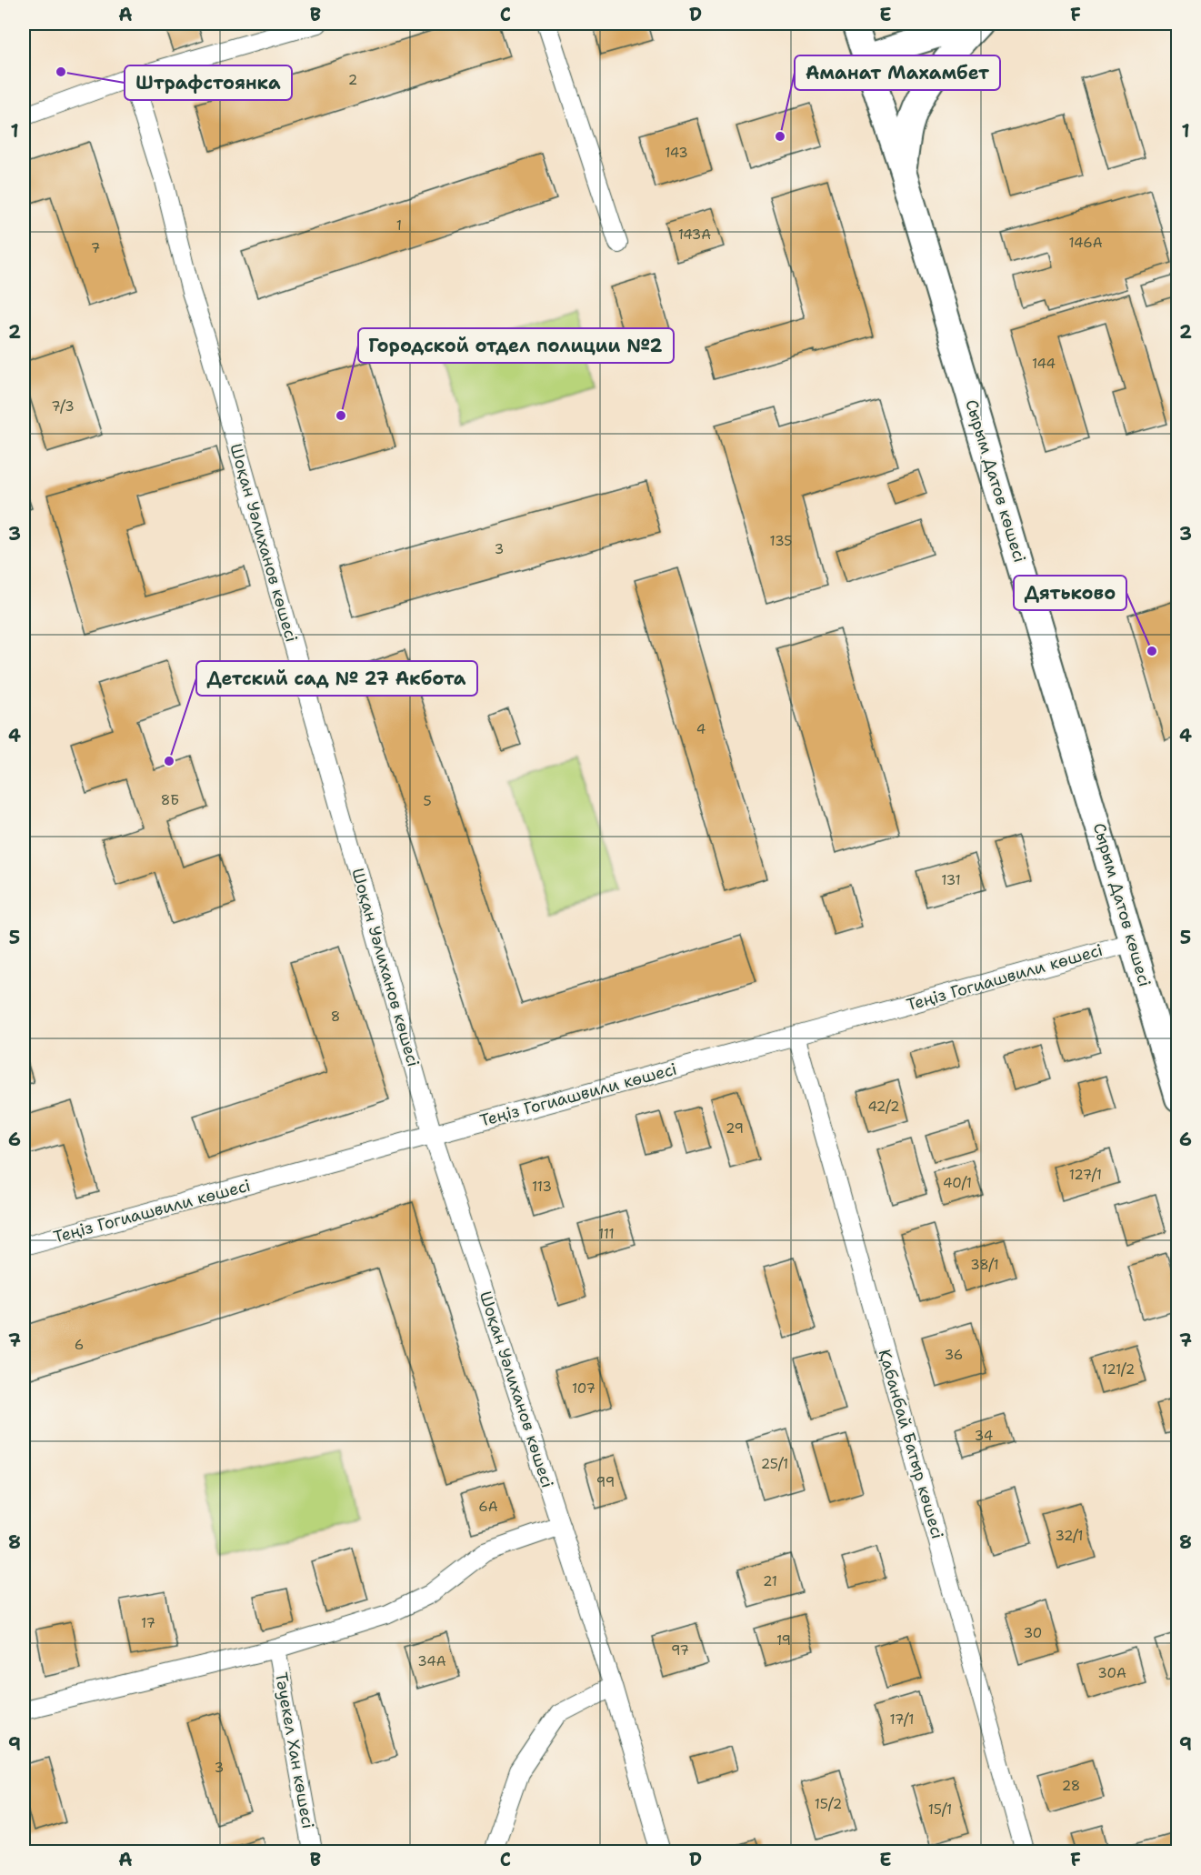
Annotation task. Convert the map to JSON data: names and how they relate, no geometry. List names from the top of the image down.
{
  "streets": {
    "main road": ["Сырым Датов көшесі"],
    "street": [
      "Шоқан Уәлиханов көшесі",
      "Теңіз Гогиашвили көшесі",
      "Қабанбай Батыр көшесі",
      "Тәуекел Хан көшесі"
    ]
  },
  "crossings": [
    ["Сырым Датов көшесі", "Теңіз Гогиашвили көшесі"],
    ["Шоқан Уәлиханов көшесі", "Теңіз Гогиашвили көшесі"],
    ["Теңіз Гогиашвили көшесі", "Қабанбай Батыр көшесі"]
  ],
  "places": [
    "Штрафстоянка",
    "Аманат Махамбет",
    "Городской отдел полиции №2",
    "Дятьково",
    "Детский сад № 27 Акбота"
  ],
  "house_numbers": [
    "2",
    "143",
    "1",
    "143А",
    "146А",
    "7",
    "144",
    "7/3",
    "135",
    "3",
    "4",
    "8Б",
    "5",
    "131",
    "8",
    "42/2",
    "29",
    "127/1",
    "40/1",
    "113",
    "111",
    "38/1",
    "6",
    "36",
    "121/2",
    "107",
    "34",
    "25/1",
    "99",
    "6А",
    "32/1",
    "21",
    "17",
    "30",
    "19",
    "97",
    "34А",
    "30А",
    "17/1",
    "3",
    "28",
    "15/2",
    "15/1"
  ],
  "grid": {
    "columns": [
      "A",
      "B",
      "C",
      "D",
      "E",
      "F"
    ],
    "rows": [
      "1",
      "2",
      "3",
      "4",
      "5",
      "6",
      "7",
      "8",
      "9"
    ]
  }
}
